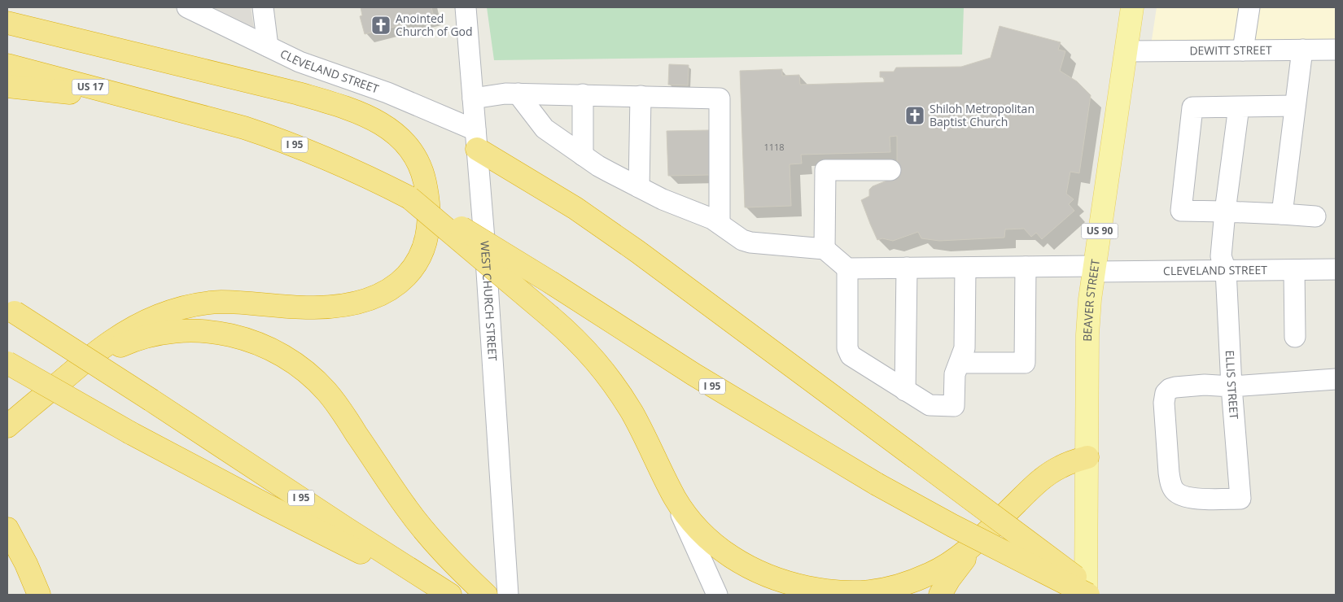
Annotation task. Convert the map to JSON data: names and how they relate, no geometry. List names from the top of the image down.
{
  "streets": {
    "highway": ["US 17", "I 95"],
    "main road": ["US 90", "BEAVER STREET"],
    "street": [
      "DEWITT STREET",
      "CLEVELAND STREET",
      "WEST CHURCH STREET",
      "ELLIS STREET"
    ]
  },
  "crossings": [
    ["DEWITT STREET", "BEAVER STREET"],
    ["CLEVELAND STREET", "BEAVER STREET"],
    ["CLEVELAND STREET", "WEST CHURCH STREET"],
    ["CLEVELAND STREET", "ELLIS STREET"],
    ["US 17", "I 95"],
    ["I 95", "BEAVER STREET"]
  ],
  "places": {
    "church": ["Anointed Church of God", "Shiloh Metropolitan Baptist Church"]
  },
  "house_numbers": ["1118"]
}
